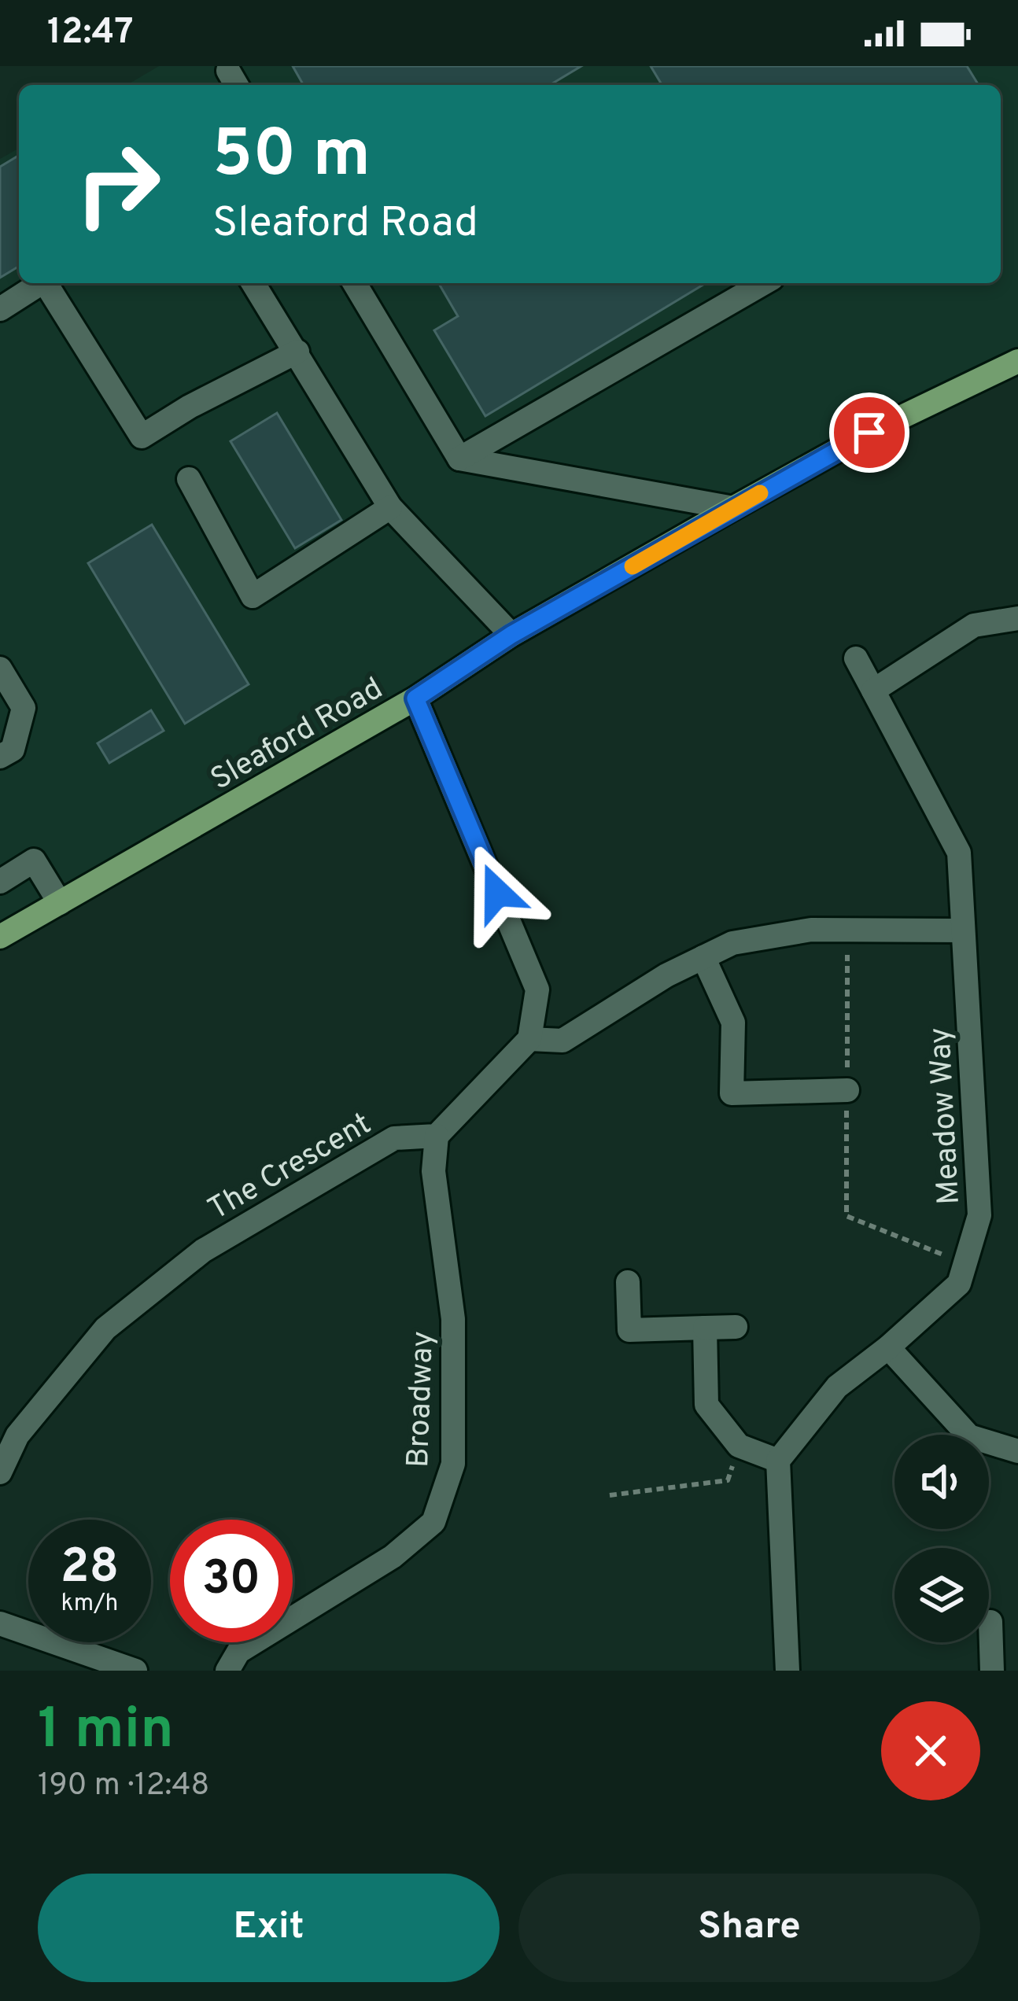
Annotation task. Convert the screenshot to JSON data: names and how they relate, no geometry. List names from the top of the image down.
{
  "streets": {
    "main road": ["Sleaford Road"],
    "street": ["Meadow Way", "The Crescent", "Broadway"]
  },
  "crossings": [
    ["The Crescent", "Broadway"]
  ],
  "page": {
    "status": "12:47",
    "turn": ["50 m", "Sleaford Road"],
    "speed": "28 km/h",
    "limit": "30",
    "heading": ["1 min", "190 m · 12:48"],
    "buttons": ["Exit", "Share"]
  }
}
